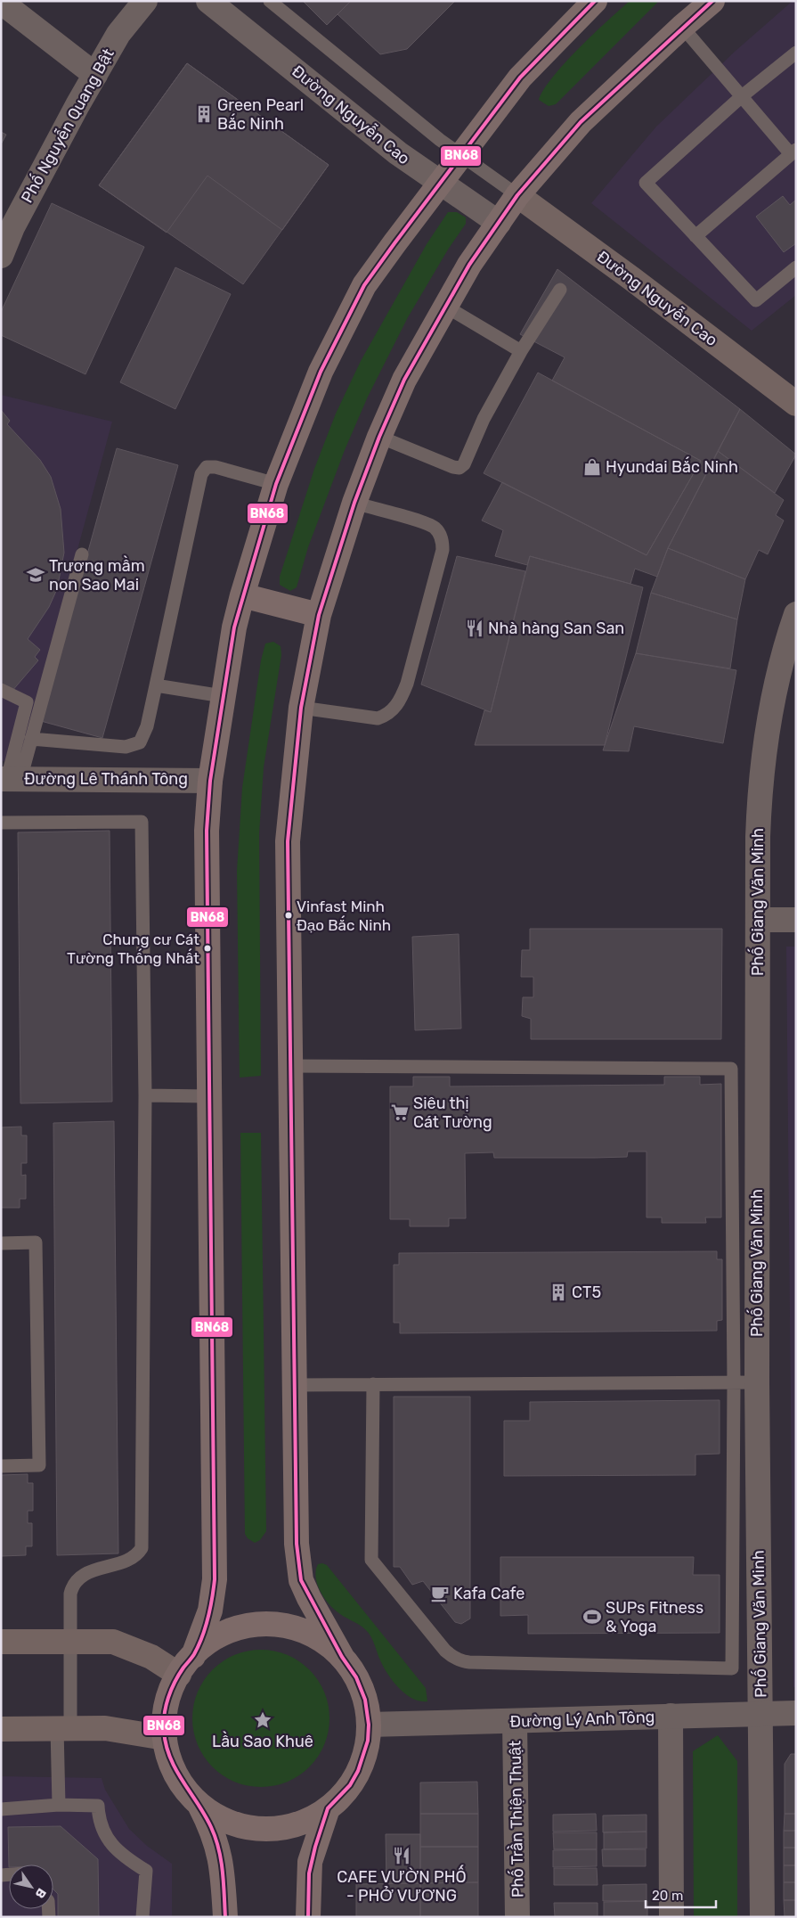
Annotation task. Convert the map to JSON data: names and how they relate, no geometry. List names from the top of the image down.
{
  "streets": {
    "main road": ["Đường Nguyễn Cao"],
    "street": [
      "Phố Nguyễn Quang Bật",
      "Đường Lê Thánh Tông",
      "Phố Giang Văn Minh",
      "Đường Lý Anh Tông",
      "Phố Trần Thiện Thuật"
    ]
  },
  "crossings": [
    ["Phố Giang Văn Minh", "Đường Lý Anh Tông"],
    ["Đường Lý Anh Tông", "Phố Trần Thiện Thuật"]
  ],
  "places": {
    "building": ["Green Pearl Bắc Ninh", "CT5"],
    "shop": ["Hyundai Bắc Ninh"],
    "school or university": ["Trương mầm non Sao Mai"],
    "restaurant": ["Nhà hàng San San", "CAFE VƯỜN PHỐ - PHỞ VƯƠNG"],
    "other": ["Vinfast Minh Đạo Bắc Ninh", "Chung cư Cát Tường Thống Nhất"],
    "supermarket": ["Siêu thị Cát Tường"],
    "cafe": ["Kafa Cafe"],
    "sports": ["SUPs Fitness & Yoga"],
    "place": ["Lầu Sao Khuê"]
  },
  "lines": ["transit line BN68"],
  "scale_bar": "20 m",
  "north": "bottom right"
}
